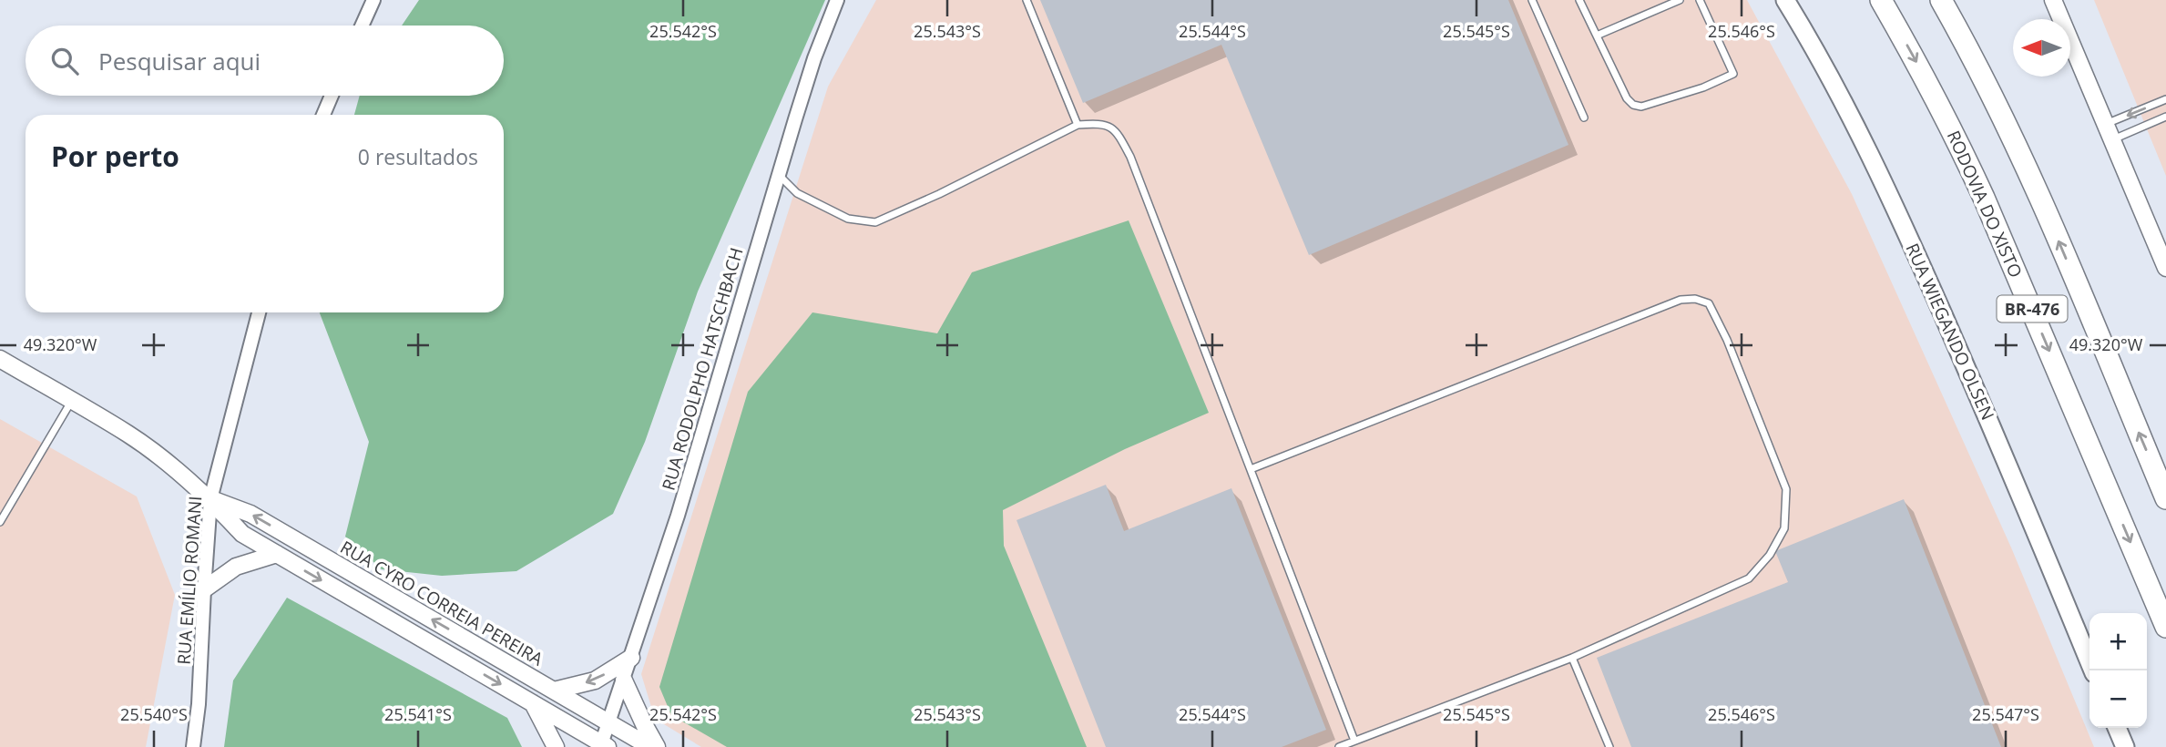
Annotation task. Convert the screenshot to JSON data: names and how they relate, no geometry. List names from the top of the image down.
{
  "streets": {
    "highway": ["RODOVIA DO XISTO", "BR-476"],
    "main road": ["RUA WIEGANDO OLSEN"],
    "street": ["RUA RODOLPHO HATSCHBACH", "RUA EMÍLIO ROMANI", "RUA CYRO CORREIA PEREIRA"]
  },
  "crossings": [
    ["RUA RODOLPHO HATSCHBACH", "RUA CYRO CORREIA PEREIRA"],
    ["RUA EMÍLIO ROMANI", "RUA CYRO CORREIA PEREIRA"]
  ],
  "north": "left",
  "page": {
    "search": "Pesquisar aqui",
    "heading": ["Por perto", "0 resultados"],
    "map_buttons": ["+", "−"]
  },
  "coordinates": [
    "25.542°S",
    "25.543°S",
    "25.544°S",
    "25.545°S",
    "25.546°S",
    "49.320°W",
    "25.540°S",
    "25.541°S",
    "25.547°S"
  ]
}
